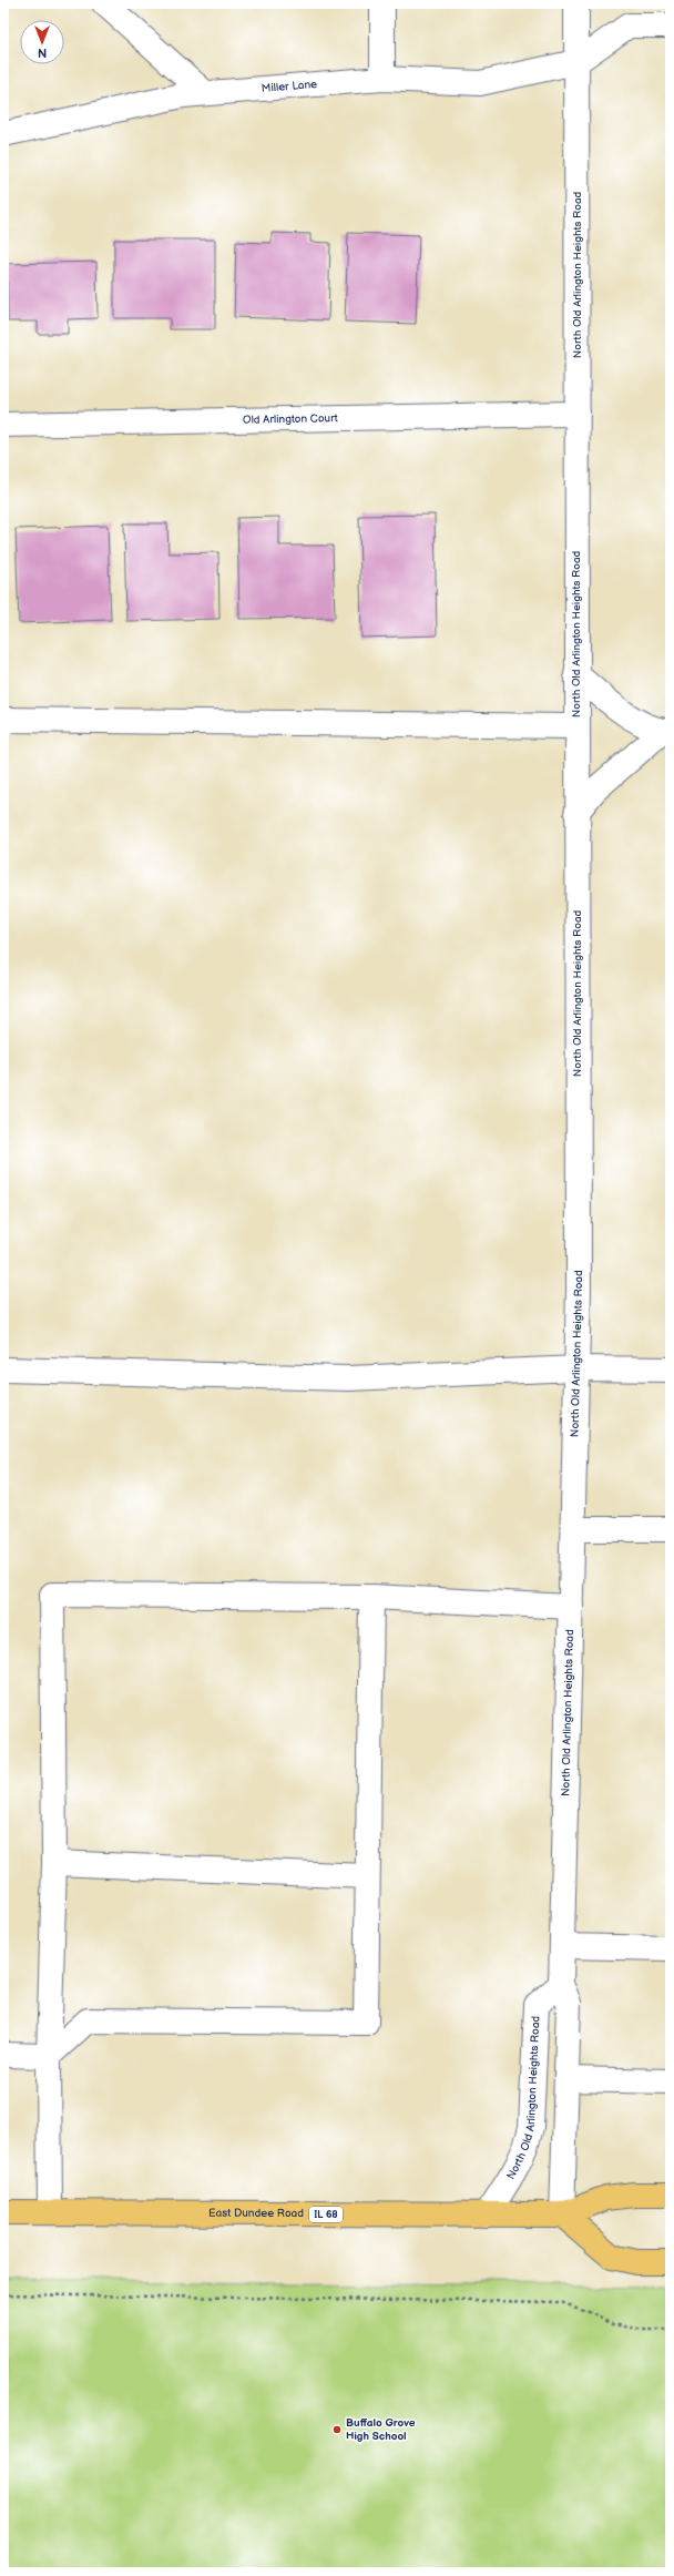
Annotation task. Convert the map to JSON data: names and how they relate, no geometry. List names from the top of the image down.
{
  "streets": {
    "main road": ["East Dundee Road", "IL 68"],
    "street": ["Miller Lane", "North Old Arlington Heights Road", "Old Arlington Court"]
  },
  "crossings": [
    ["Miller Lane", "North Old Arlington Heights Road"],
    ["North Old Arlington Heights Road", "Old Arlington Court"],
    ["North Old Arlington Heights Road", "East Dundee Road"]
  ],
  "places": ["Buffalo Grove High School"],
  "north": "bottom"
}
